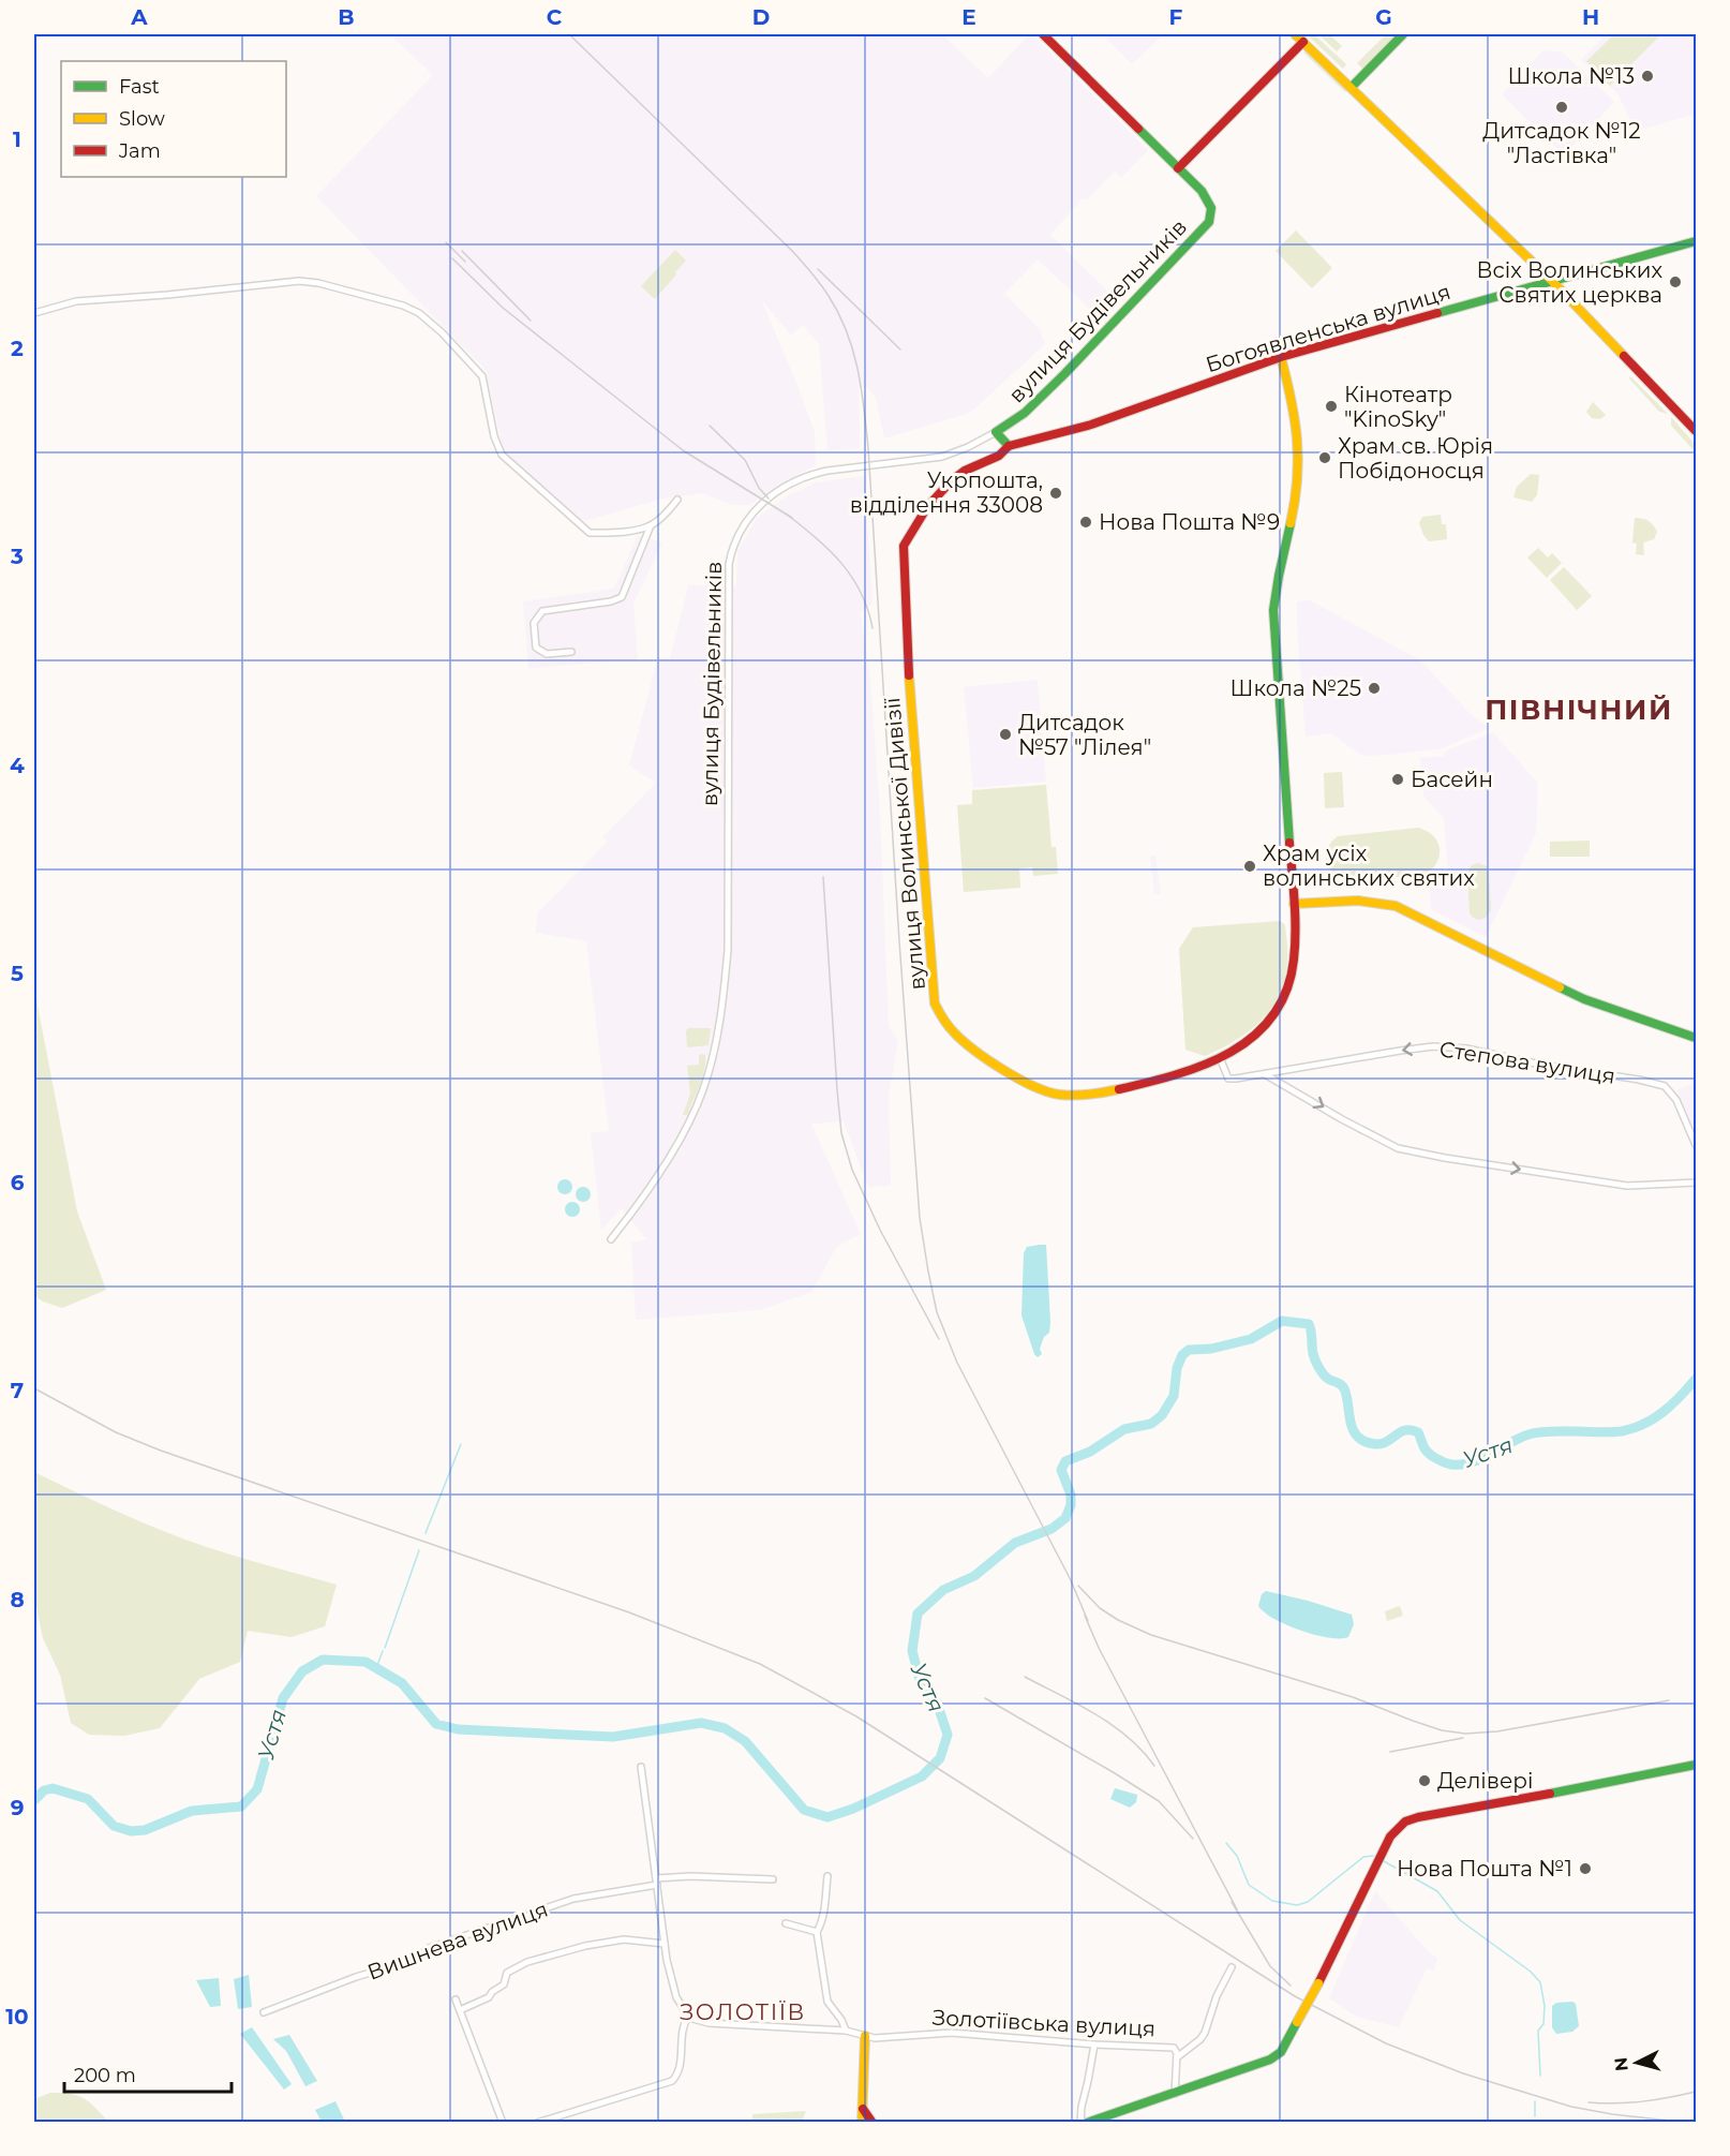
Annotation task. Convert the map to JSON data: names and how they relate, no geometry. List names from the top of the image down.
{
  "streets": {
    "street": [
      "вулиця Будівельників",
      "Богоявленська вулиця",
      "вулиця Волинської Дивізії",
      "Степова вулиця",
      "Вишнева вулиця",
      "Золотіївська вулиця"
    ]
  },
  "crossings": [
    ["Богоявленська вулиця", "вулиця Волинської Дивізії"],
    ["вулиця Волинської Дивізії", "Степова вулиця"]
  ],
  "one_way": ["Степова вулиця"],
  "districts": ["ПІВНІЧНИЙ", "ЗОЛОТІЇВ"],
  "water": ["Устя"],
  "places": [
    "Школа №13",
    "Дитсадок №12 \"Ластівка\"",
    "Всіх Волинських Святих церква",
    "Кінотеатр \"KinoSky\"",
    "Храм св. Юрія Побідоносця",
    "Укрпошта, відділення 33008",
    "Нова Пошта №9",
    "Школа №25",
    "Дитсадок №57 \"Лілея\"",
    "Басейн",
    "Храм усіх волинських святих",
    "Делівері",
    "Нова Пошта №1"
  ],
  "legend": ["Fast", "Slow", "Jam"],
  "scale_bar": "200 m",
  "north": "left",
  "grid": {
    "columns": [
      "A",
      "B",
      "C",
      "D",
      "E",
      "F",
      "G",
      "H"
    ],
    "rows": [
      "1",
      "2",
      "3",
      "4",
      "5",
      "6",
      "7",
      "8",
      "9",
      "10"
    ]
  }
}
